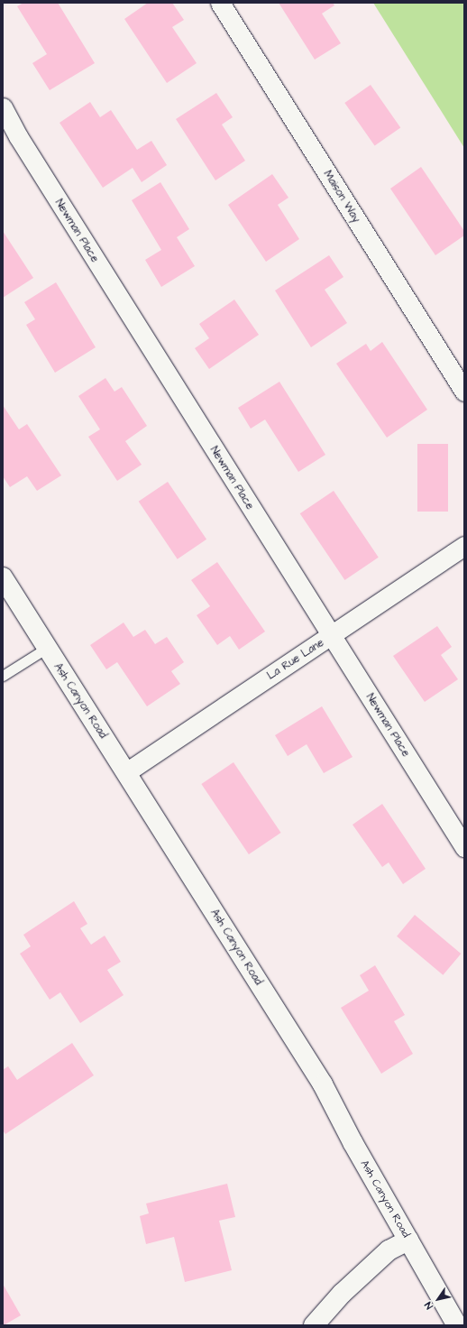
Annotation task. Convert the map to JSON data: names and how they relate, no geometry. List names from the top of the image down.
{
  "streets": {
    "street": [
      "Maison Way",
      "Newman Place",
      "La Rue Lane",
      "Ash Canyon Road"
    ]
  },
  "crossings": [
    ["Newman Place", "La Rue Lane"],
    ["La Rue Lane", "Ash Canyon Road"]
  ],
  "north": "bottom left"
}
